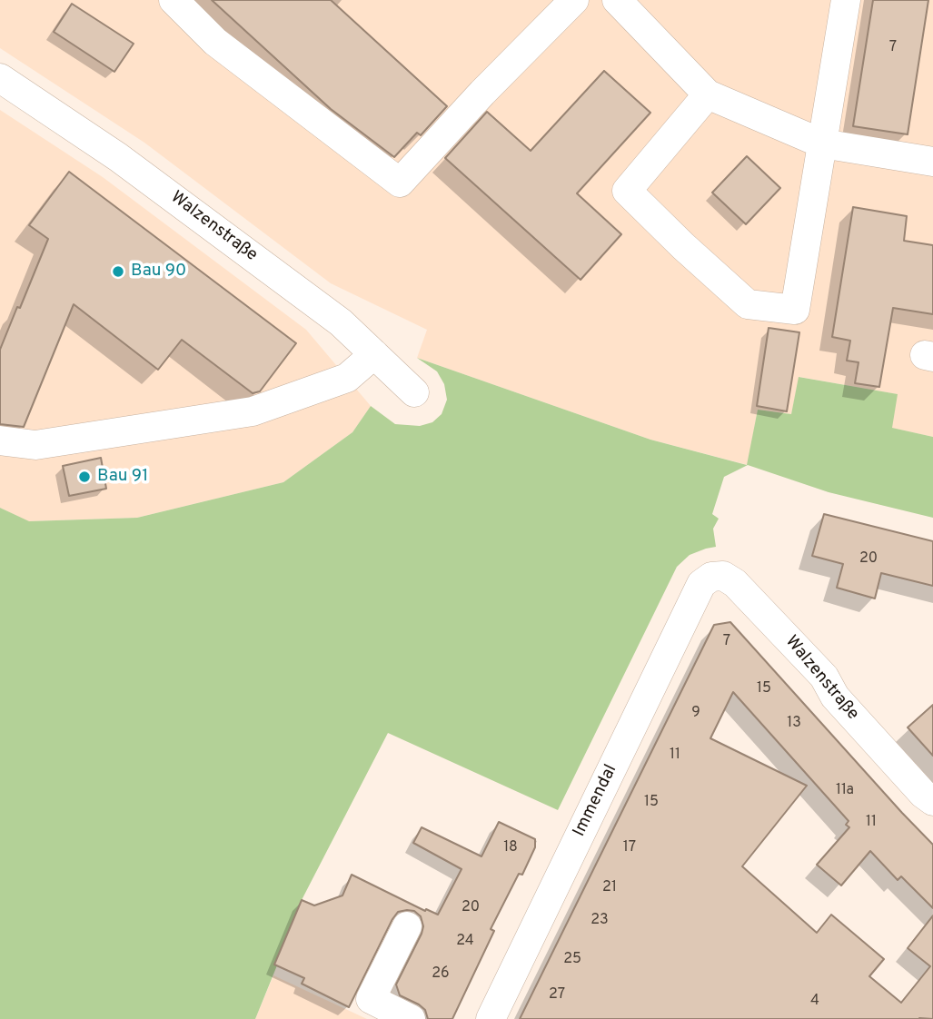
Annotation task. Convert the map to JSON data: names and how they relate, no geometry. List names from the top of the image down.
{
  "streets": {
    "street": ["Walzenstraße", "Immendal"]
  },
  "crossings": [
    ["Walzenstraße", "Immendal"]
  ],
  "places": ["Bau 90", "Bau 91"],
  "house_numbers": [
    "7",
    "20",
    "7",
    "15",
    "9",
    "13",
    "11",
    "11a",
    "15",
    "11",
    "18",
    "17",
    "21",
    "20",
    "23",
    "24",
    "25",
    "26",
    "27",
    "4"
  ]
}
